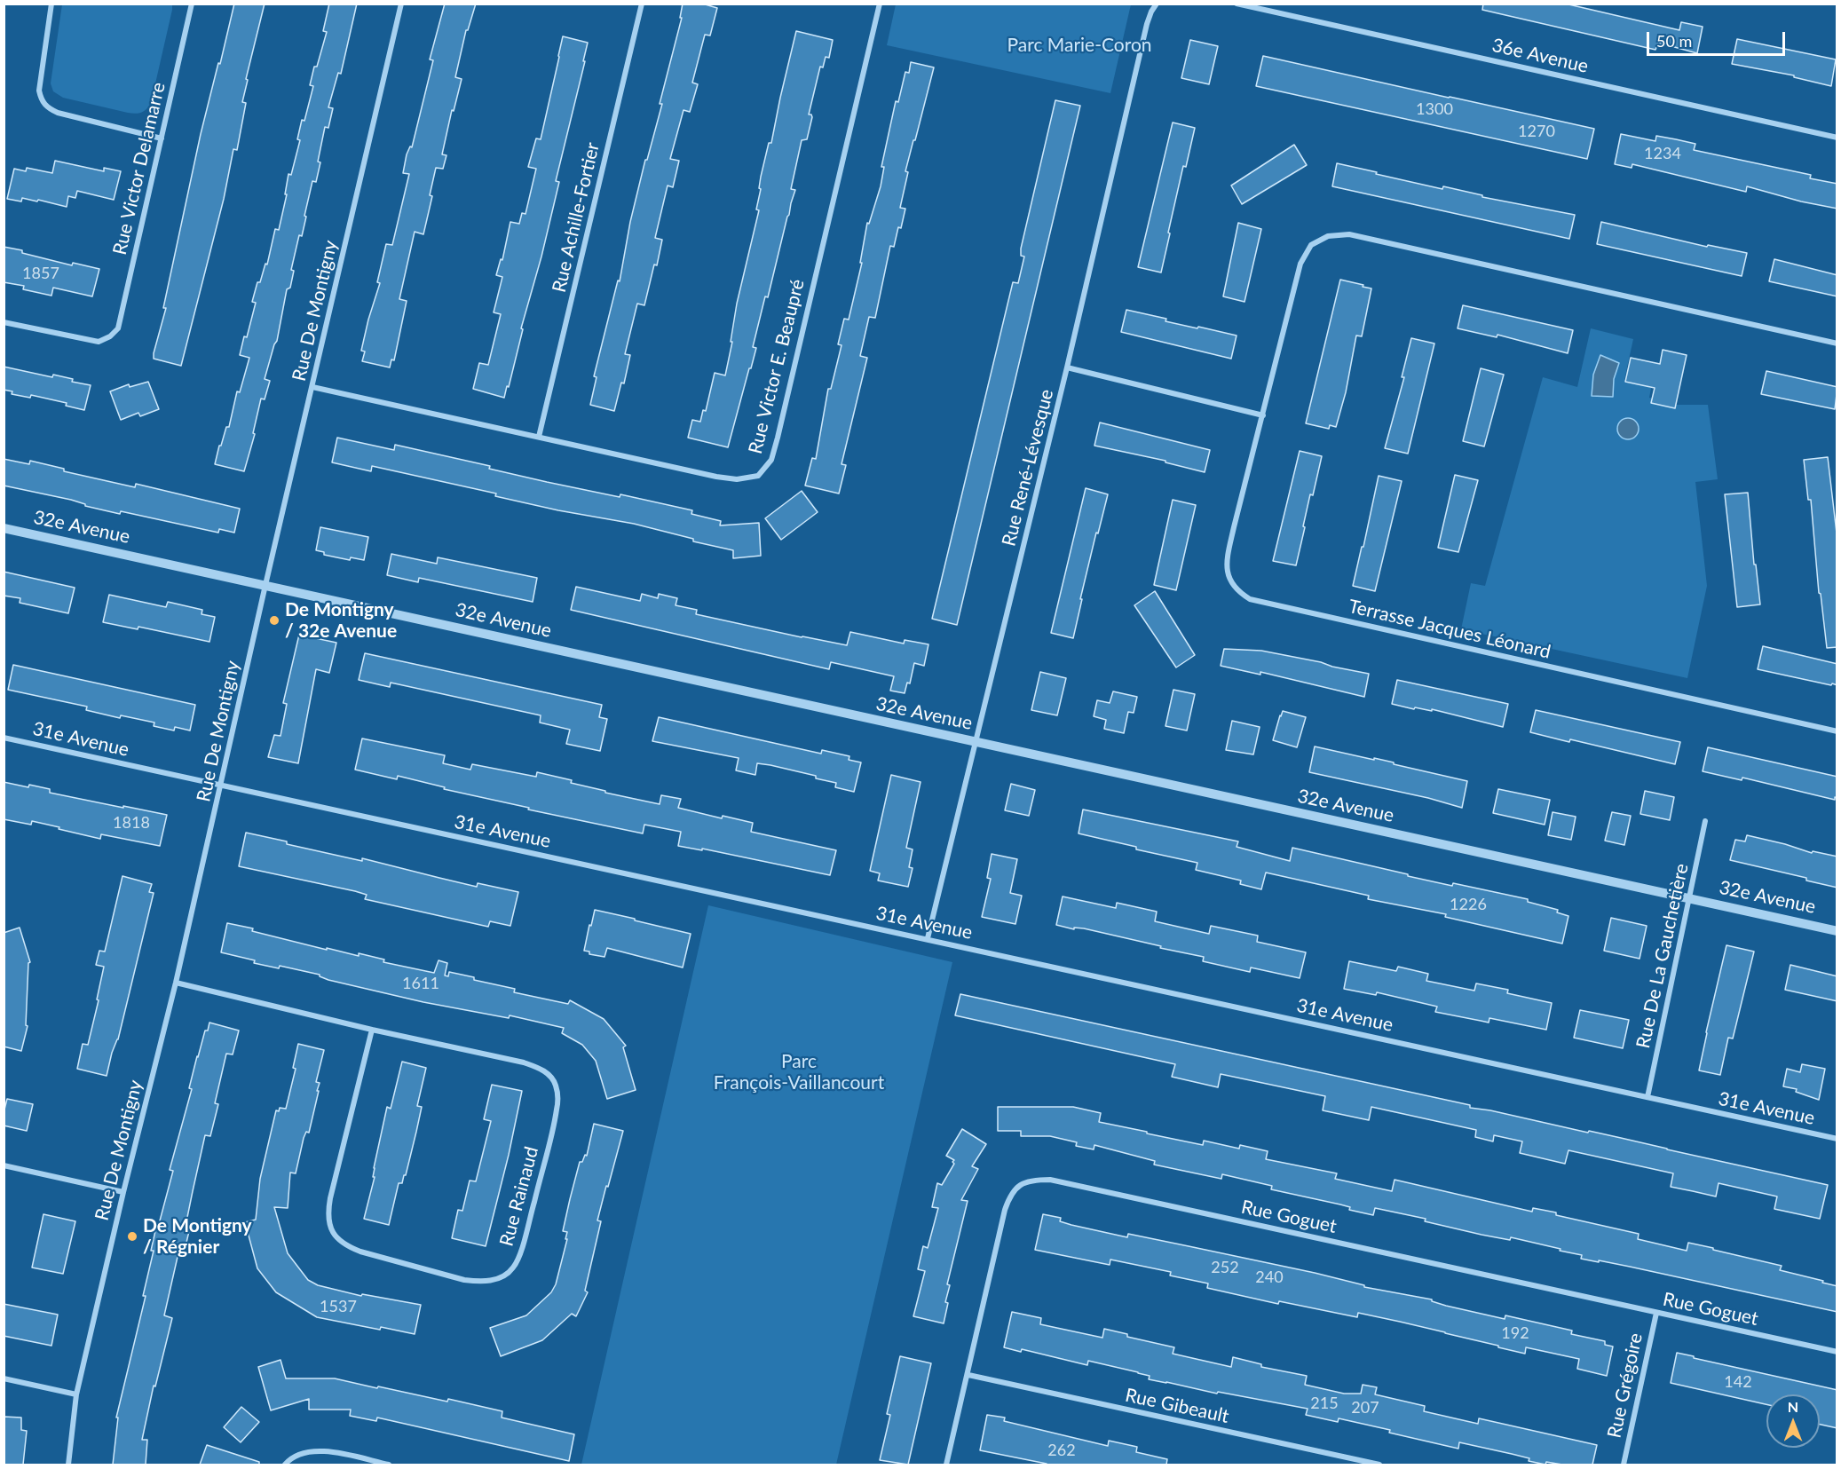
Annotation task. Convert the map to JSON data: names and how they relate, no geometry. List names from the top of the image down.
{
  "streets": {
    "street": [
      "36e Avenue",
      "Rue Victor Delamarre",
      "Rue Achille-Fortier",
      "Rue De Montigny",
      "Rue Victor E. Beaupré",
      "Rue René-Lévesque",
      "32e Avenue",
      "Terrasse Jacques Léonard",
      "31e Avenue",
      "Rue De La Gauchetière",
      "Rue Rainaud",
      "Rue Goguet",
      "Rue Grégoire",
      "Rue Gibeault"
    ]
  },
  "crossings": [
    ["Rue Achille-Fortier", "Rue Victor E. Beaupré"],
    ["Rue De Montigny", "Rue Victor E. Beaupré"],
    ["Rue De Montigny", "32e Avenue"],
    ["Rue De Montigny", "31e Avenue"],
    ["Rue De Montigny", "Rue Rainaud"],
    ["Rue René-Lévesque", "32e Avenue"],
    ["Rue René-Lévesque", "31e Avenue"],
    ["32e Avenue", "Rue De La Gauchetière"],
    ["31e Avenue", "Rue De La Gauchetière"],
    ["Rue Goguet", "Rue Grégoire"],
    ["Rue Goguet", "Rue Gibeault"]
  ],
  "parks": ["Parc Marie-Coron", "Parc François-Vaillancourt"],
  "places": ["De Montigny / 32e Avenue", "De Montigny / Régnier"],
  "house_numbers": [
    "1300",
    "1270",
    "1234",
    "1857",
    "1818",
    "1226",
    "1611",
    "252",
    "240",
    "1537",
    "192",
    "142",
    "215",
    "207",
    "262"
  ],
  "scale_bar": "50 m",
  "north": "top"
}
